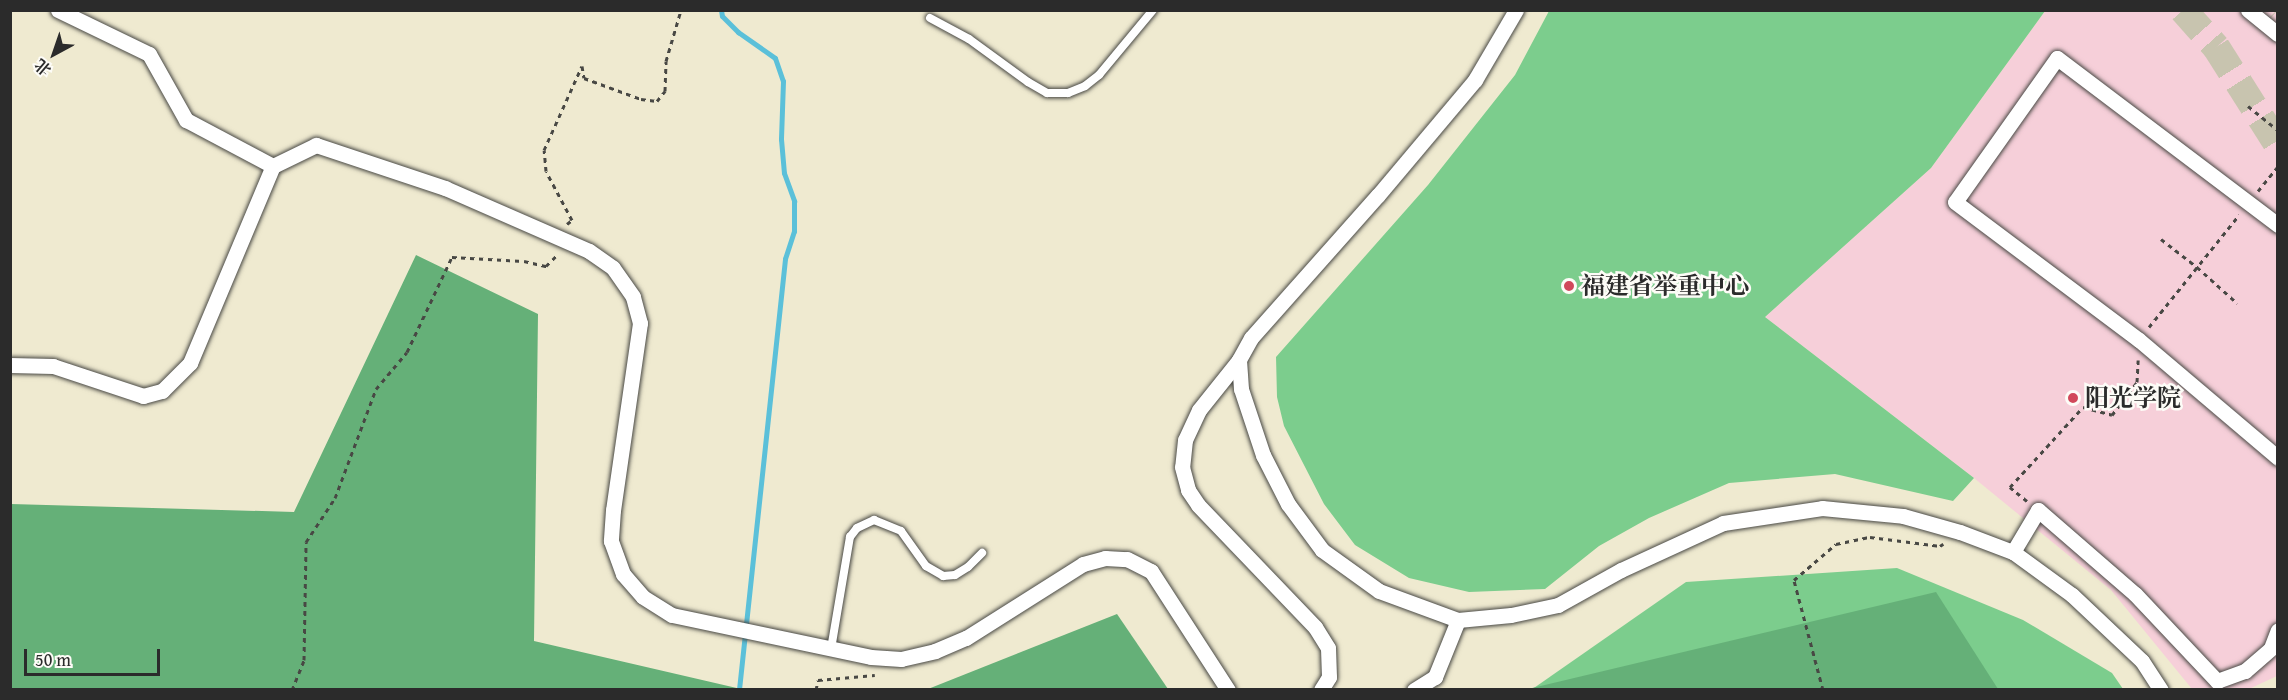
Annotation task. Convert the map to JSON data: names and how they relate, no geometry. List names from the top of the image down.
{
  "places": ["福建省举重中心", "阳光学院"],
  "scale_bar": "50 m",
  "north": "bottom left"
}
